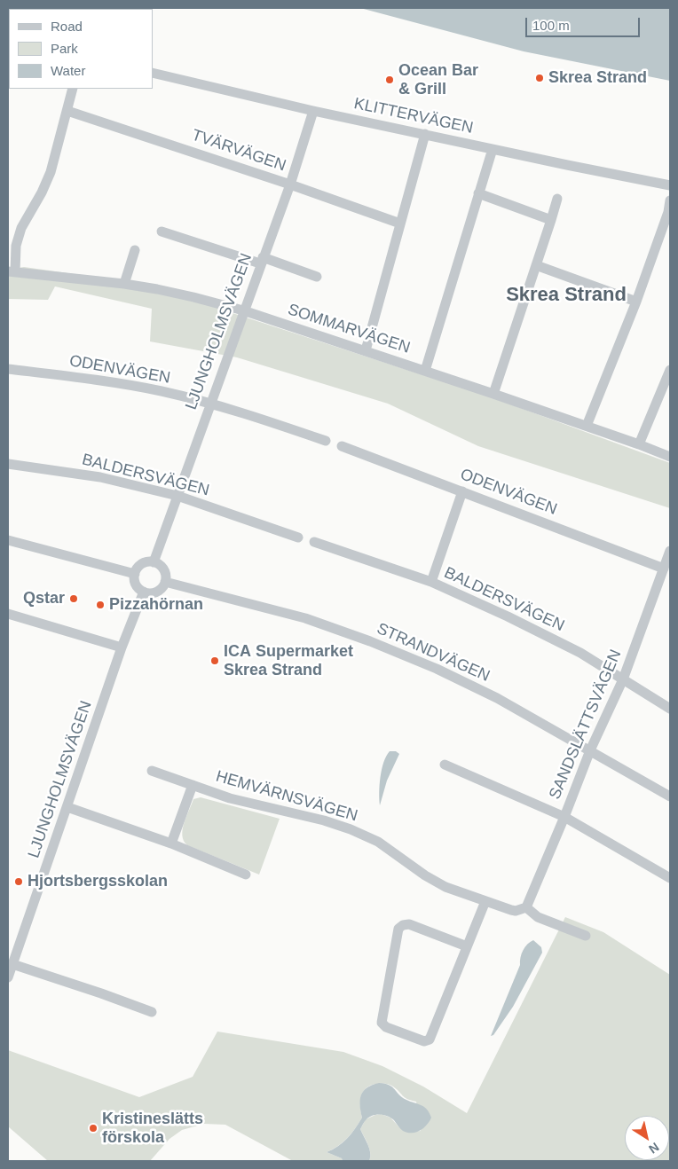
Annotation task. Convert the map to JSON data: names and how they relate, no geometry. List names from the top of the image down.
{
  "streets": {
    "street": [
      "KLITTERVÄGEN",
      "TVÄRVÄGEN",
      "SOMMARVÄGEN",
      "LJUNGHOLMSVÄGEN",
      "ODENVÄGEN",
      "BALDERSVÄGEN",
      "STRANDVÄGEN",
      "SANDSLÄTTSVÄGEN",
      "HEMVÄRNSVÄGEN"
    ]
  },
  "crossings": [
    ["KLITTERVÄGEN", "LJUNGHOLMSVÄGEN"],
    ["TVÄRVÄGEN", "LJUNGHOLMSVÄGEN"],
    ["SOMMARVÄGEN", "LJUNGHOLMSVÄGEN"],
    ["LJUNGHOLMSVÄGEN", "ODENVÄGEN"],
    ["LJUNGHOLMSVÄGEN", "BALDERSVÄGEN"],
    ["LJUNGHOLMSVÄGEN", "STRANDVÄGEN"],
    ["ODENVÄGEN", "SANDSLÄTTSVÄGEN"],
    ["BALDERSVÄGEN", "SANDSLÄTTSVÄGEN"],
    ["STRANDVÄGEN", "SANDSLÄTTSVÄGEN"],
    ["SANDSLÄTTSVÄGEN", "HEMVÄRNSVÄGEN"]
  ],
  "districts": ["Skrea Strand"],
  "places": [
    "Skrea Strand",
    "Ocean Bar & Grill",
    "Qstar",
    "Pizzahörnan",
    "ICA Supermarket Skrea Strand",
    "Hjortsbergsskolan",
    "Kristineslätts förskola"
  ],
  "legend": ["Road", "Park", "Water"],
  "scale_bar": "100 m",
  "north": "bottom right"
}
